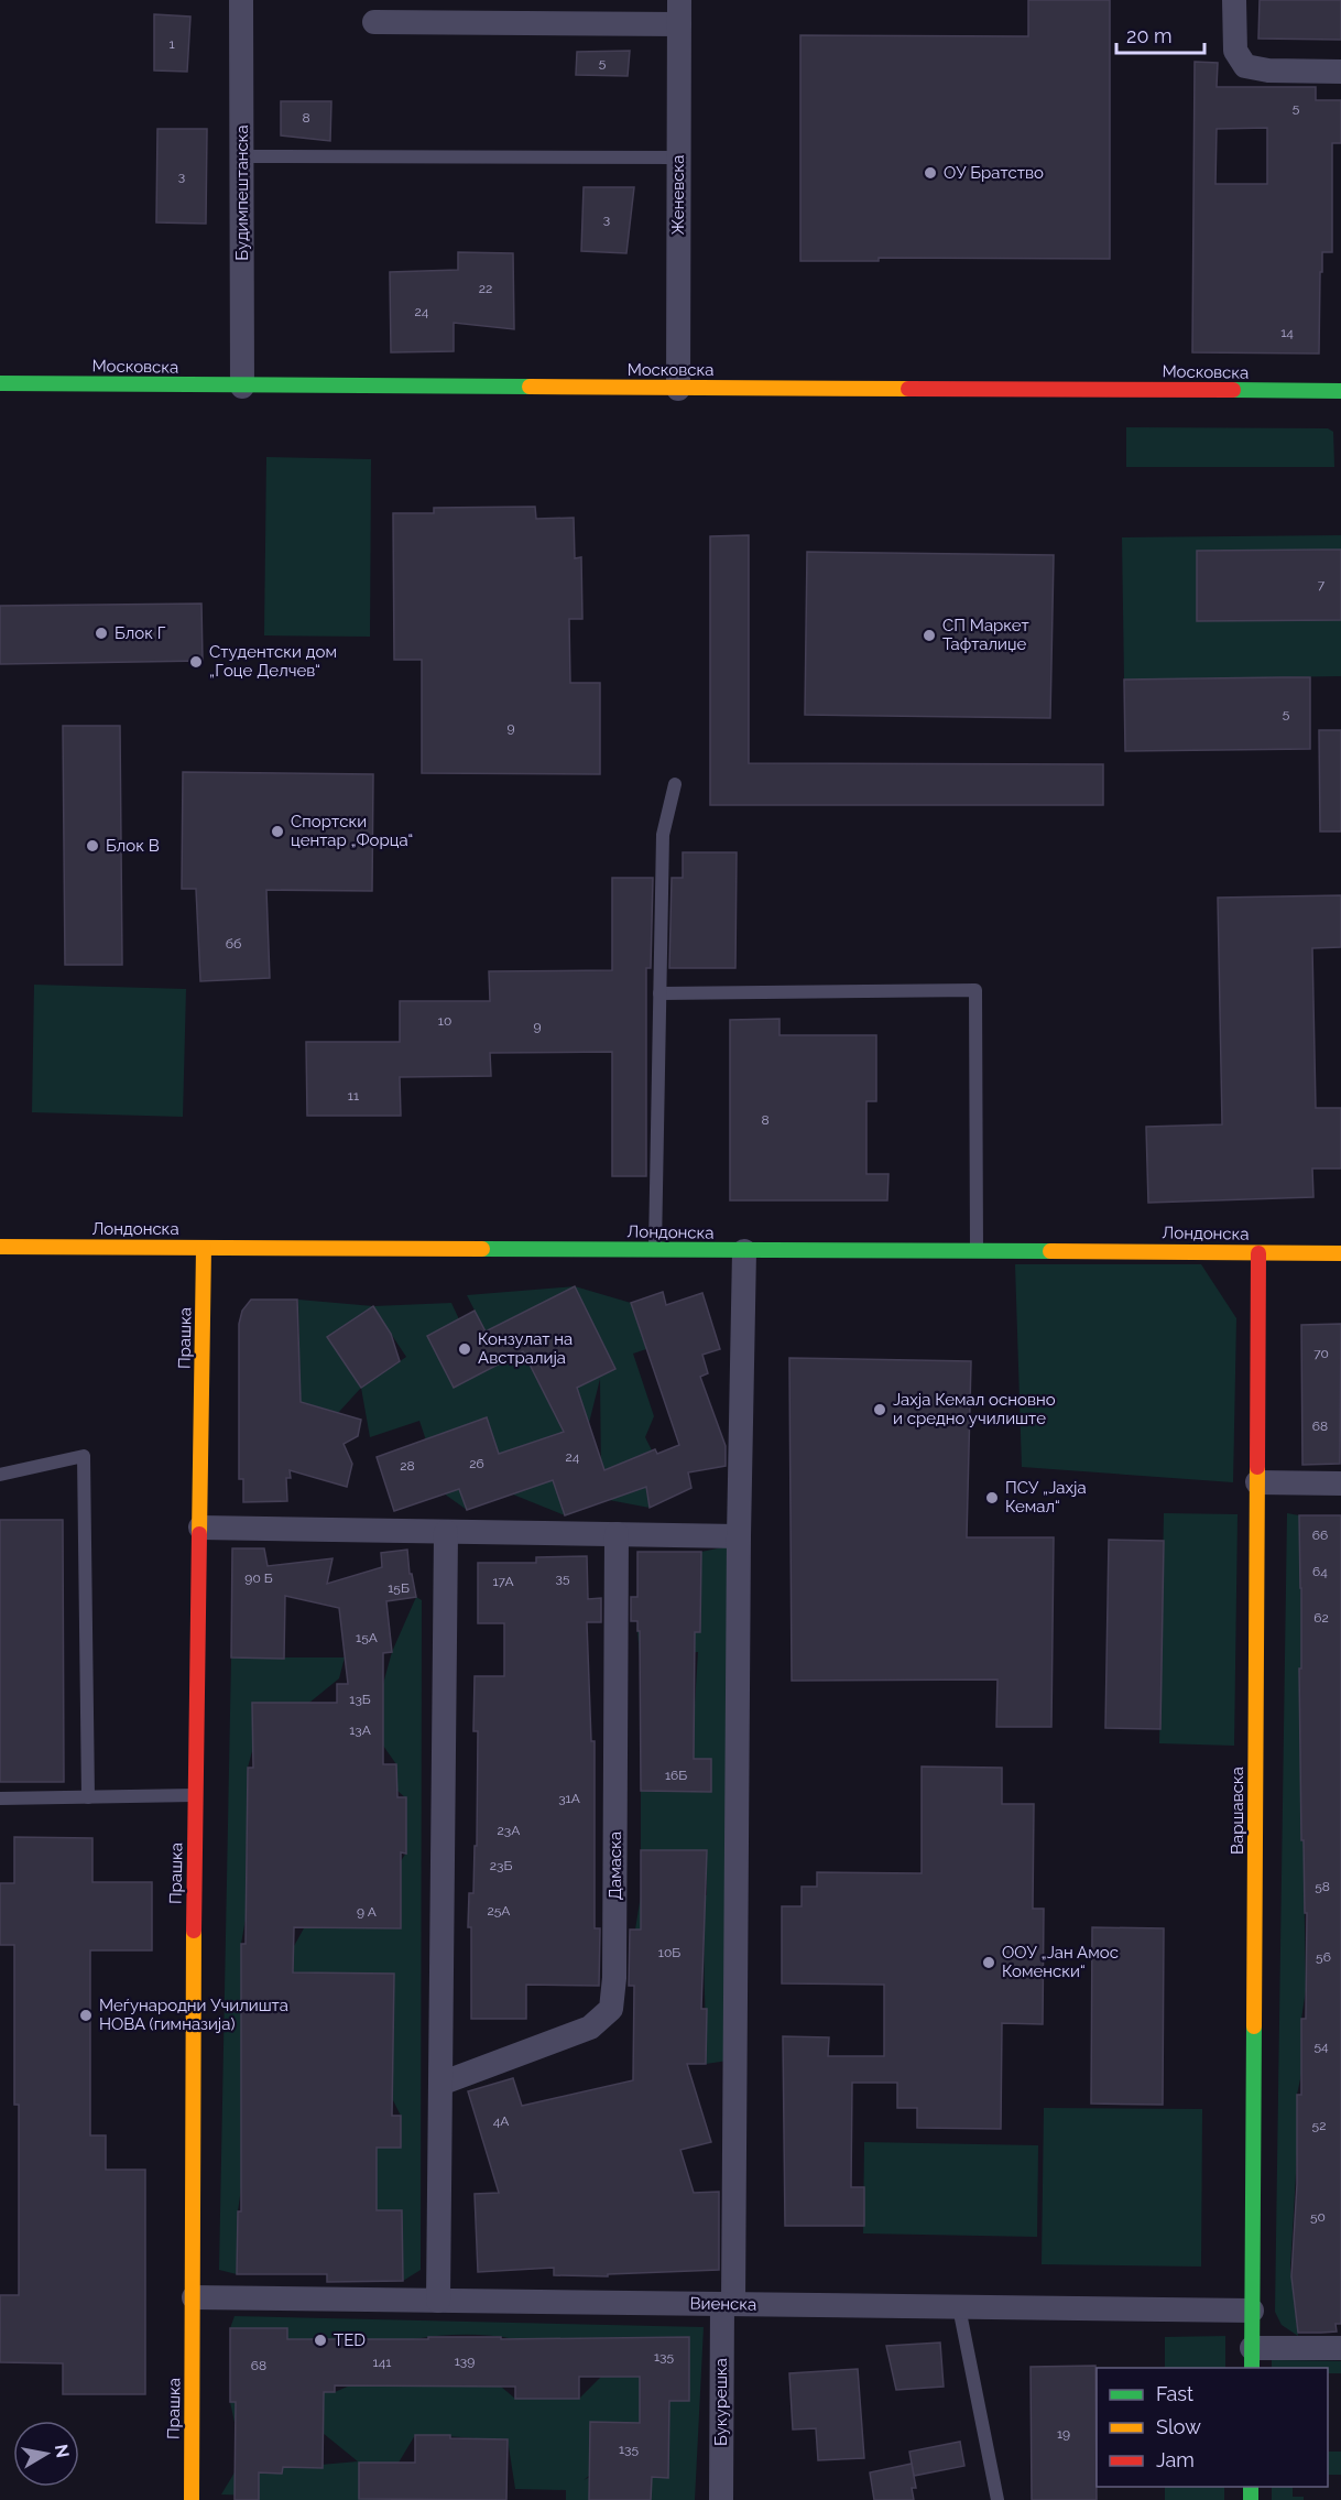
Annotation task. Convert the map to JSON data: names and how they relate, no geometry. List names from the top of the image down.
{
  "streets": {
    "street": [
      "Будимпештанска",
      "Женевска",
      "Московска",
      "Лондонска",
      "Прашка",
      "Варшавска",
      "Дамаска",
      "Виенска",
      "Букурешка"
    ]
  },
  "crossings": [
    ["Будимпештанска", "Московска"],
    ["Женевска", "Московска"],
    ["Лондонска", "Прашка"],
    ["Лондонска", "Варшавска"],
    ["Лондонска", "Букурешка"],
    ["Прашка", "Виенска"],
    ["Варшавска", "Виенска"],
    ["Виенска", "Букурешка"]
  ],
  "places": [
    "ОУ Братство",
    "Блок Г",
    "СП Маркет Тафталиџе",
    "Студентски дом „Гоце Делчев“",
    "Спортски центар „Форца“",
    "Блок В",
    "Конзулат на Австралија",
    "Јахја Кемал основно и средно училиште",
    "ПСУ „Јахја Кемал“",
    "ООУ „Јан Амос Коменски“",
    "Меѓународни Училишта НОВА (гимназија)",
    "TED"
  ],
  "house_numbers": [
    "1",
    "5",
    "5",
    "8",
    "3",
    "3",
    "22",
    "24",
    "14",
    "7",
    "5",
    "9",
    "бб",
    "10",
    "9",
    "11",
    "8",
    "70",
    "68",
    "24",
    "26",
    "28",
    "66",
    "64",
    "90 Б",
    "35",
    "17А",
    "15Б",
    "62",
    "15A",
    "13Б",
    "13A",
    "16Б",
    "31А",
    "23А",
    "23Б",
    "58",
    "25А",
    "9 A",
    "10Б",
    "56",
    "54",
    "4А",
    "52",
    "50",
    "135",
    "139",
    "141",
    "68",
    "19",
    "135"
  ],
  "legend": ["Fast", "Slow", "Jam"],
  "scale_bar": "20 m",
  "north": "right"
}
